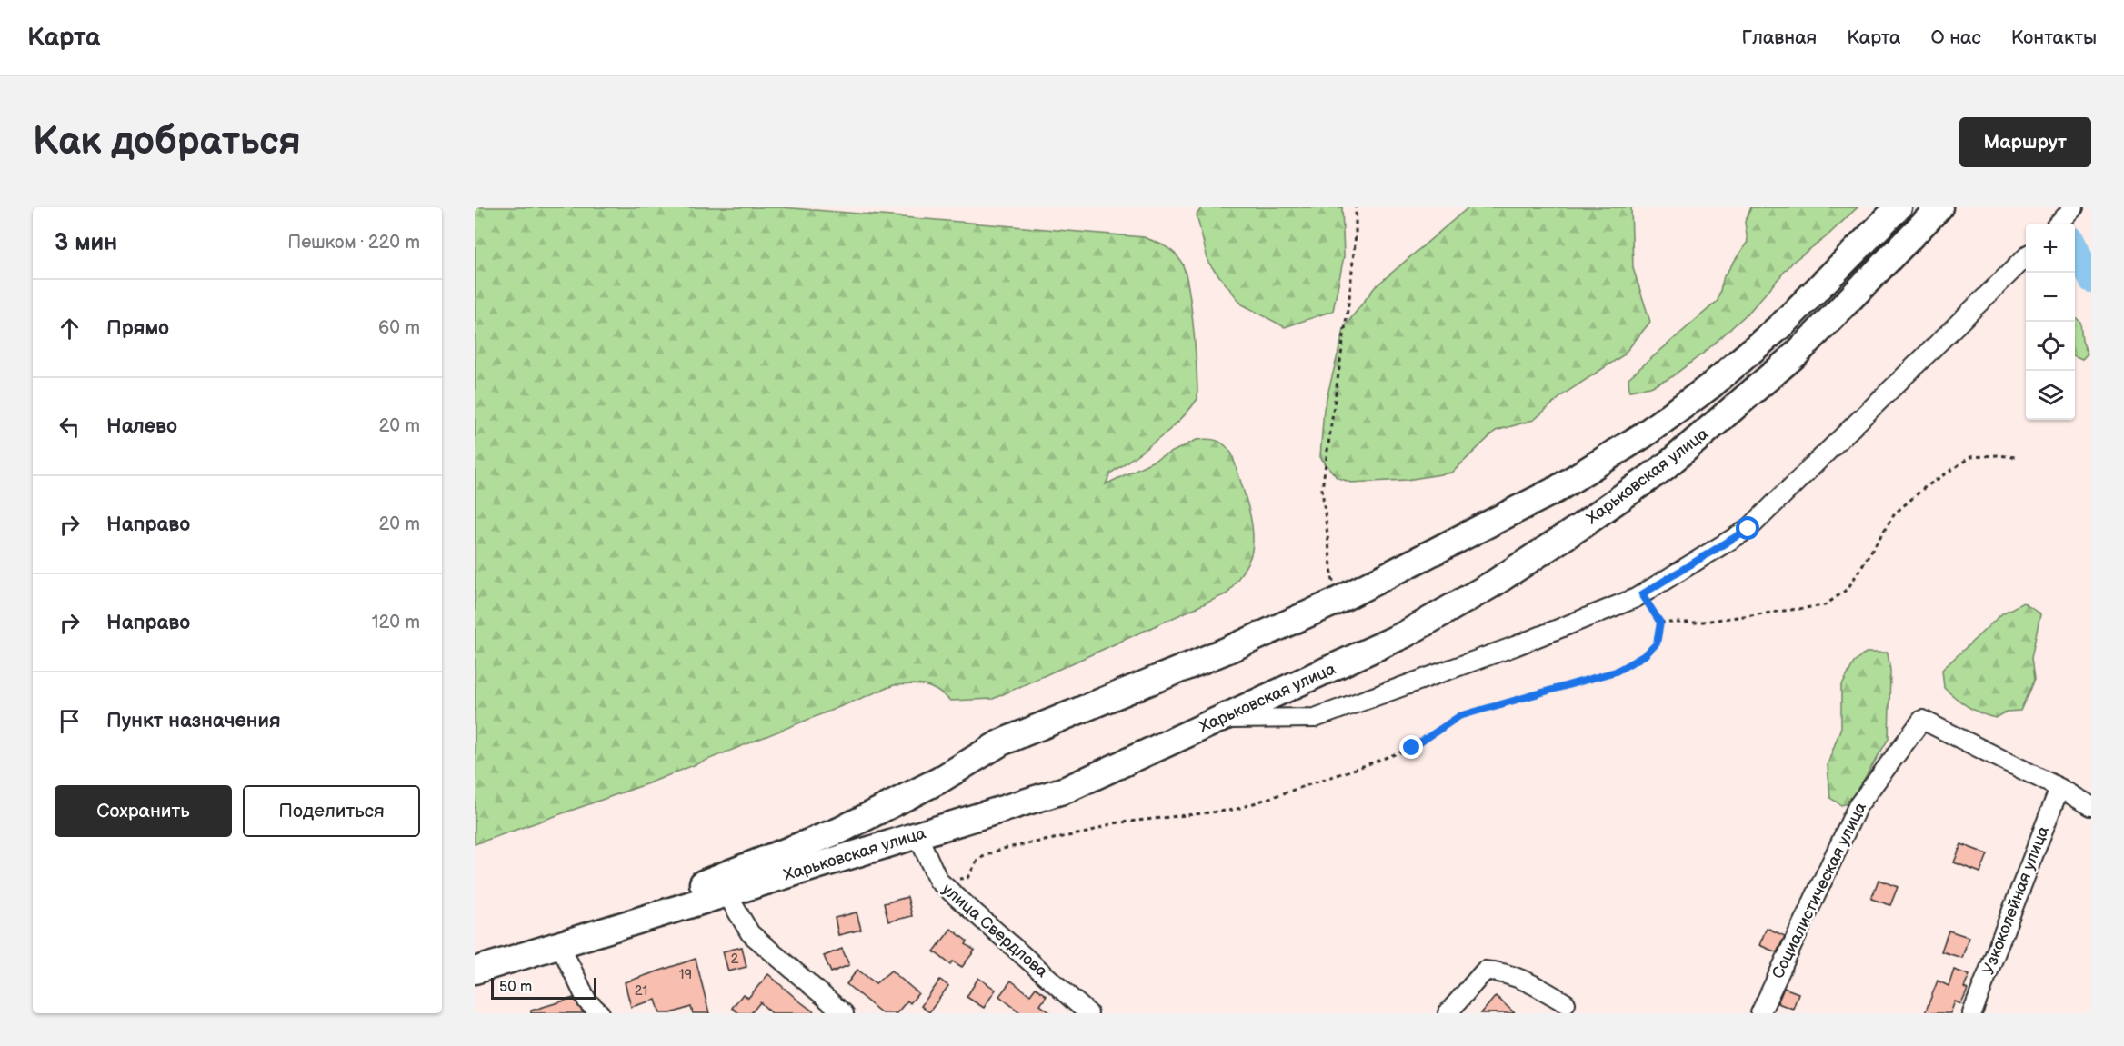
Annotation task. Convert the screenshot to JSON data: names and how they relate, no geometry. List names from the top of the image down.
{
  "streets": {
    "highway": ["Харьковская улица"],
    "street": ["Социалистическая улица", "Узкоколейная улица", "улица Свердлова"]
  },
  "crossings": [
    ["Харьковская улица", "улица Свердлова"],
    ["Социалистическая улица", "Узкоколейная улица"]
  ],
  "house_numbers": ["2", "19", "21"],
  "scale_bar": "50 m",
  "page": {
    "header": "Карта",
    "nav": [
      "Главная",
      "Карта",
      "О нас",
      "Контакты"
    ],
    "buttons": [
      "Маршрут",
      ["Сохранить", "Поделиться"]
    ],
    "title": "Как добраться",
    "heading": ["3 мин", "Пешком · 220 m"],
    "map_buttons": ["+", "−"],
    "list": [
      ["Прямо", "60 m"],
      ["Налево", "20 m"],
      ["Направо", "20 m"],
      ["Направо", "120 m"],
      "Пункт назначения"
    ],
    "scale": "50 m"
  }
}
